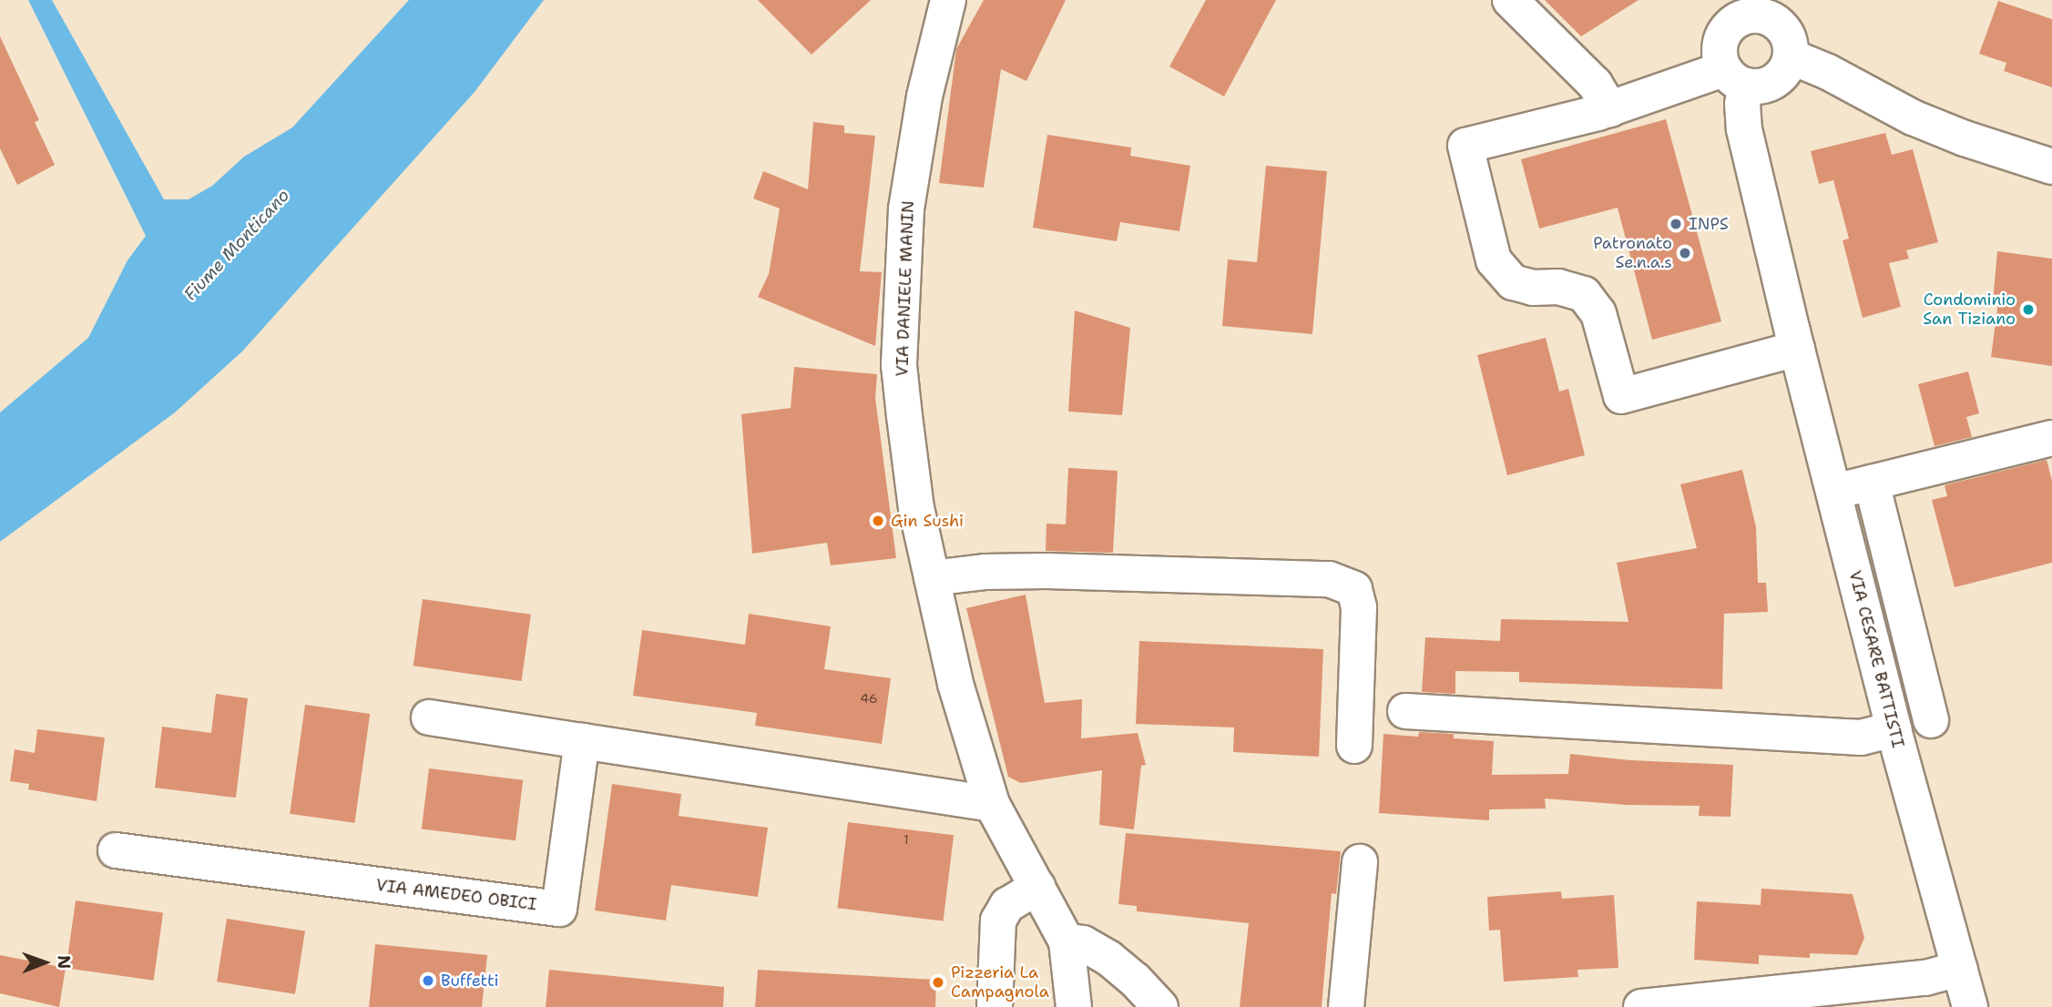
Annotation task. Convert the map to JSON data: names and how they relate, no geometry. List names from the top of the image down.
{
  "streets": {
    "street": ["VIA DANIELE MANIN", "VIA CESARE BATTISTI", "VIA AMEDEO OBICI"]
  },
  "water": ["Fiume Monticano"],
  "places": [
    "INPS",
    "Patronato Se.n.a.s",
    "Condominio San Tiziano",
    "Gin Sushi",
    "Buffetti",
    "Pizzeria La Campagnola"
  ],
  "house_numbers": ["46", "1"],
  "north": "right"
}
